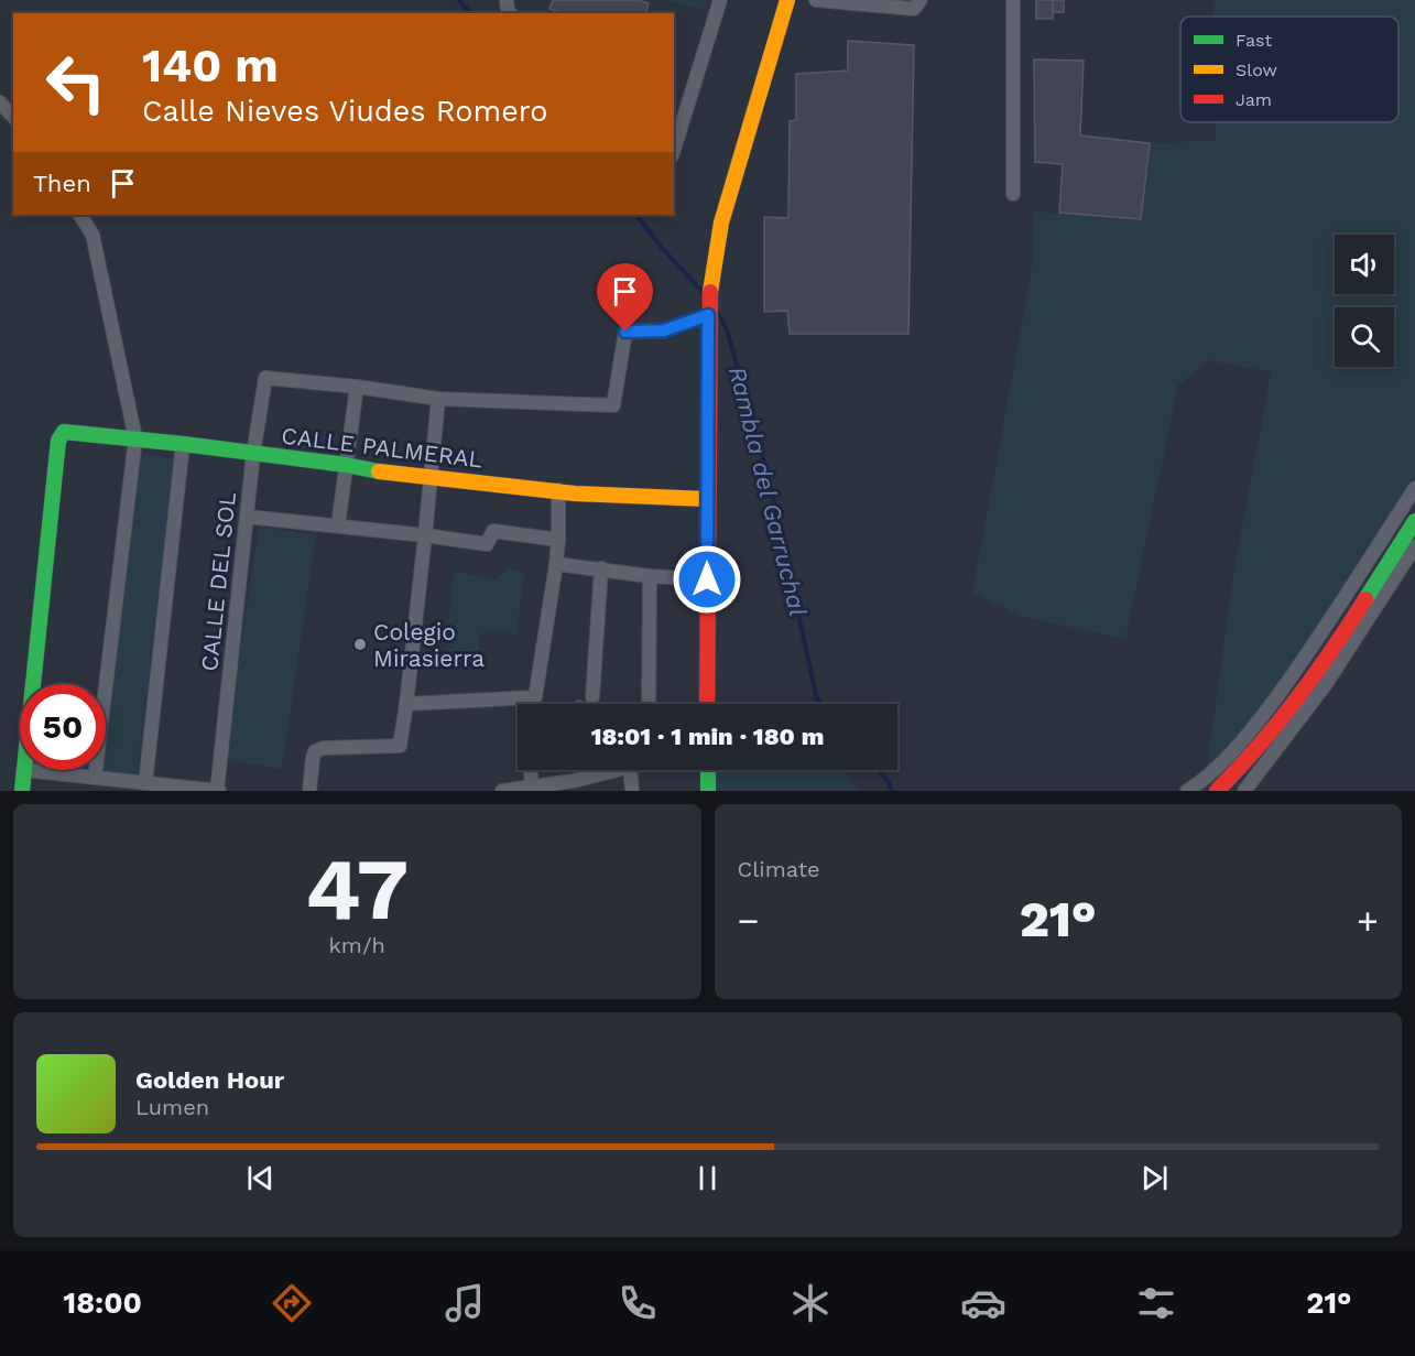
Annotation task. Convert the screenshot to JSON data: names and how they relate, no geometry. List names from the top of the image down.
{
  "streets": {
    "main road": ["CALLE PALMERAL"],
    "street": ["CALLE DEL SOL"]
  },
  "crossings": [
    ["CALLE PALMERAL", "CALLE DEL SOL"]
  ],
  "water": ["Rambla del Garruchal"],
  "places": ["Colegio Mirasierra"],
  "legend": ["Fast", "Slow", "Jam"],
  "page": {
    "turn": ["140 m", "Calle Nieves Viudes Romero"],
    "then": "Then",
    "limit": "50",
    "trip": "18:01 · 1 min · 180 m",
    "tile": [
      ["47", "km/h"],
      "Climate"
    ],
    "heat": ["−", "21°", "+"],
    "song": ["Golden Hour", "Lumen"],
    "tabs": ["18:00", "21°"]
  }
}
